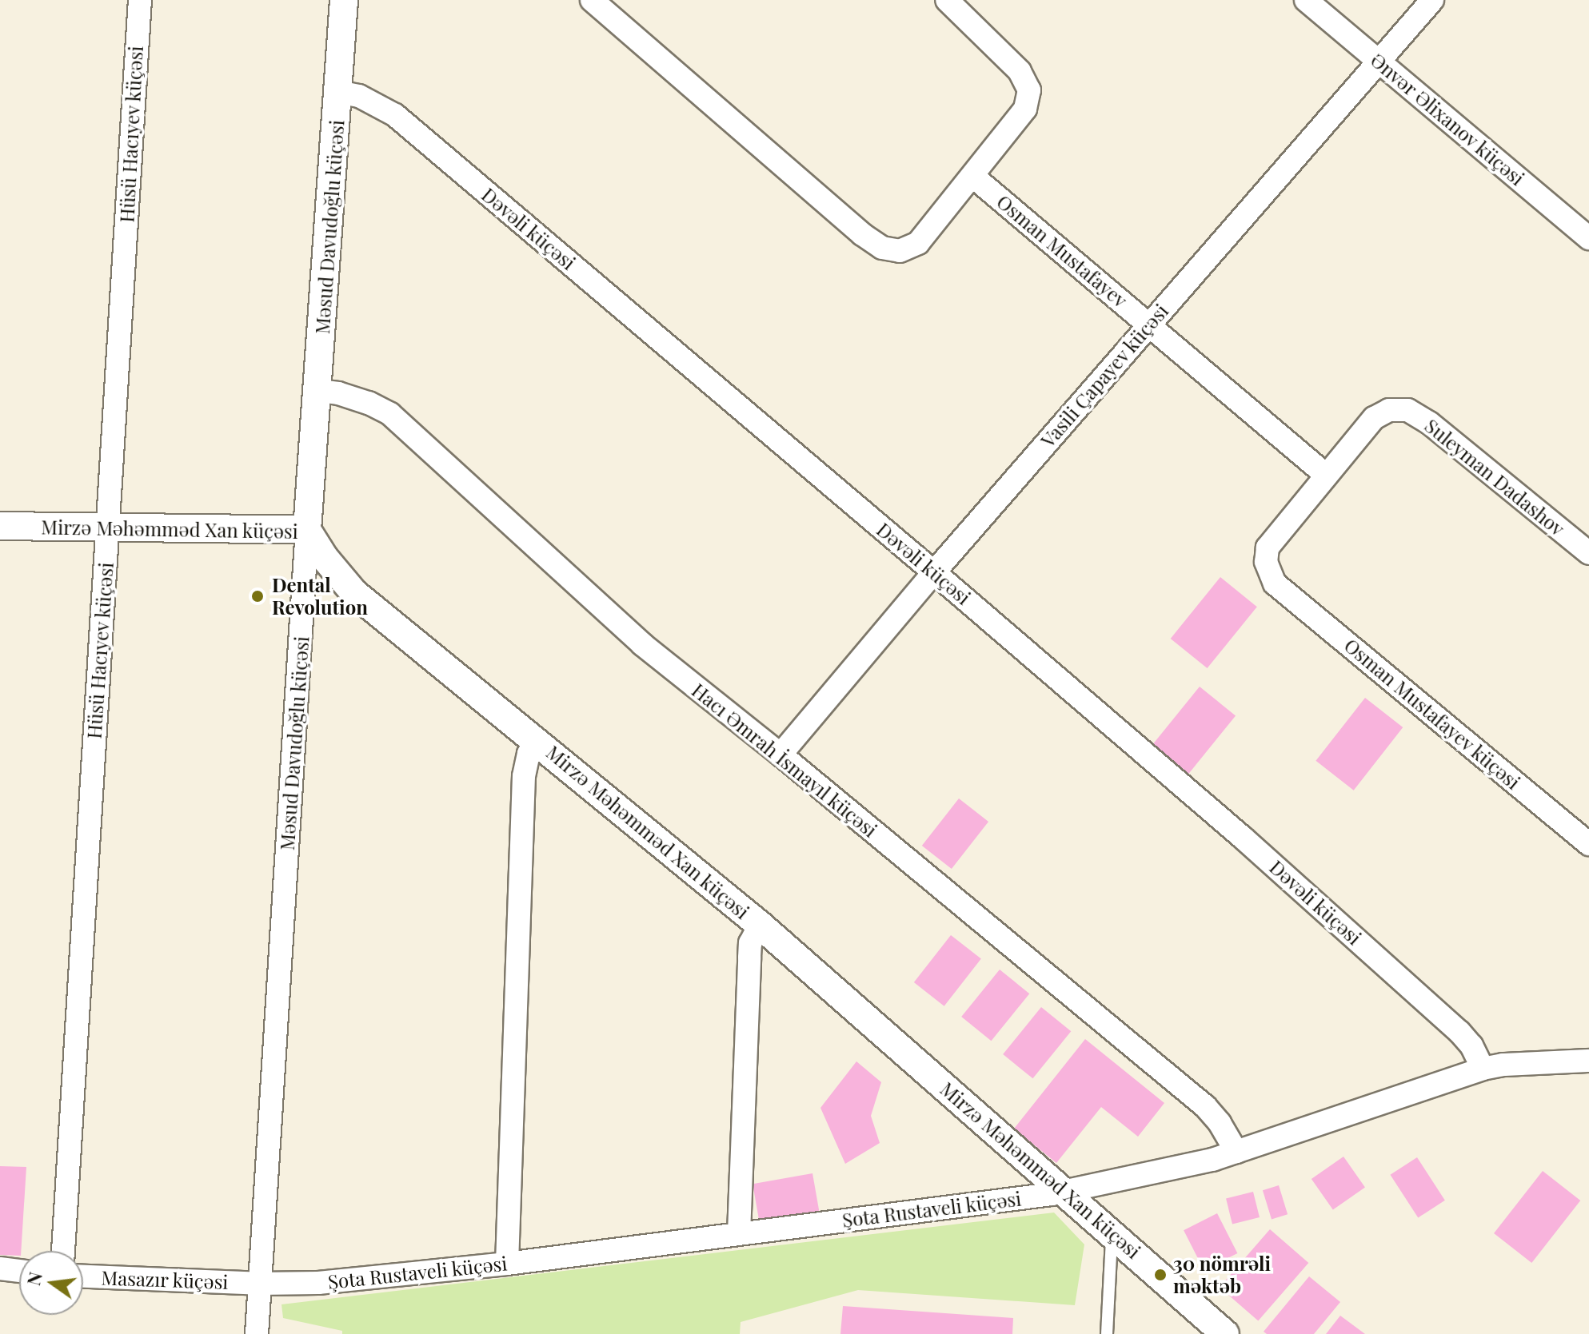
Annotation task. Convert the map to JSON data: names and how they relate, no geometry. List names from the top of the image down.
{
  "streets": {
    "street": [
      "Ənvər Əlixanov küçəsi",
      "Hüsü Hacıyev küçəsi",
      "Məsud Davudoğlu küçəsi",
      "Dəvəli küçəsi",
      "Osman Mustafayev",
      "Vasili Çapayev küçəsi",
      "Suleyman Dadashov",
      "Mirzə Məhəmməd Xan küçəsi",
      "Osman Mustafayev küçəsi",
      "Hacı Əmrah İsmayıl küçəsi",
      "Şota Rustaveli küçəsi",
      "Masazır küçəsi"
    ]
  },
  "crossings": [
    ["Ənvər Əlixanov küçəsi", "Vasili Çapayev küçəsi"],
    ["Hüsü Hacıyev küçəsi", "Mirzə Məhəmməd Xan küçəsi"],
    ["Məsud Davudoğlu küçəsi", "Dəvəli küçəsi"],
    ["Məsud Davudoğlu küçəsi", "Mirzə Məhəmməd Xan küçəsi"],
    ["Məsud Davudoğlu küçəsi", "Hacı Əmrah İsmayıl küçəsi"],
    ["Məsud Davudoğlu küçəsi", "Şota Rustaveli küçəsi"],
    ["Məsud Davudoğlu küçəsi", "Masazır küçəsi"],
    ["Dəvəli küçəsi", "Vasili Çapayev küçəsi"],
    ["Dəvəli küçəsi", "Şota Rustaveli küçəsi"],
    ["Osman Mustafayev", "Vasili Çapayev küçəsi"],
    ["Osman Mustafayev", "Suleyman Dadashov"],
    ["Vasili Çapayev küçəsi", "Hacı Əmrah İsmayıl küçəsi"],
    ["Suleyman Dadashov", "Osman Mustafayev küçəsi"],
    ["Mirzə Məhəmməd Xan küçəsi", "Şota Rustaveli küçəsi"],
    ["Hacı Əmrah İsmayıl küçəsi", "Şota Rustaveli küçəsi"],
    ["Şota Rustaveli küçəsi", "Masazır küçəsi"]
  ],
  "places": ["Dental Revolution", "30 nömrəli məktəb"],
  "north": "left"
}
